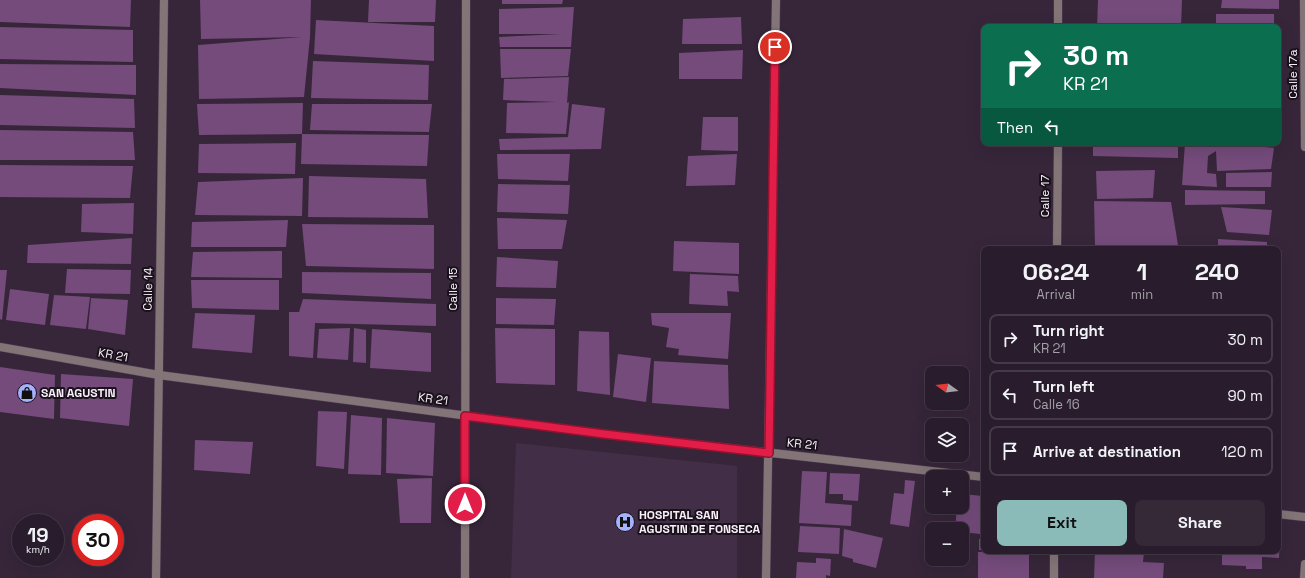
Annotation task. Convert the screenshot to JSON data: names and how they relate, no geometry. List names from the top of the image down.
{
  "streets": {
    "street": [
      "Calle 17a",
      "Calle 17",
      "Calle 14",
      "Calle 15",
      "KR 21"
    ]
  },
  "crossings": [
    ["Calle 14", "KR 21"],
    ["Calle 15", "KR 21"]
  ],
  "places": {
    "shop": ["SAN AGUSTIN"],
    "hospital": ["HOSPITAL SAN AGUSTIN DE FONSECA"]
  },
  "north": "left",
  "page": {
    "turn": ["30 m", "KR 21"],
    "then": "Then",
    "eta": [
      "06:24",
      "Arrival",
      "1",
      "min",
      "240",
      "m"
    ],
    "list": [
      {
        "name": "Turn right",
        "note": "KR 21",
        "value": "30 m"
      },
      {
        "name": "Turn left",
        "note": "Calle 16",
        "value": "90 m"
      },
      {
        "name": "Arrive at destination",
        "value": "120 m"
      }
    ],
    "map_buttons": ["+", "−"],
    "buttons": ["Exit", "Share"],
    "speed": "19 km/h",
    "limit": "30"
  }
}
